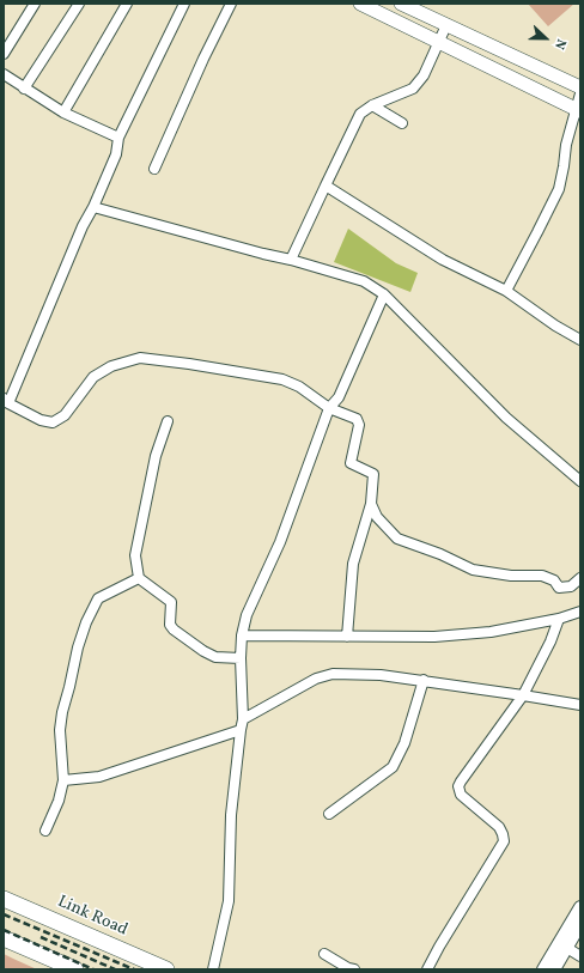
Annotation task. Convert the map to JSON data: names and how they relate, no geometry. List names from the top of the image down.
{
  "streets": {
    "main road": ["Link Road"]
  },
  "north": "right"
}
